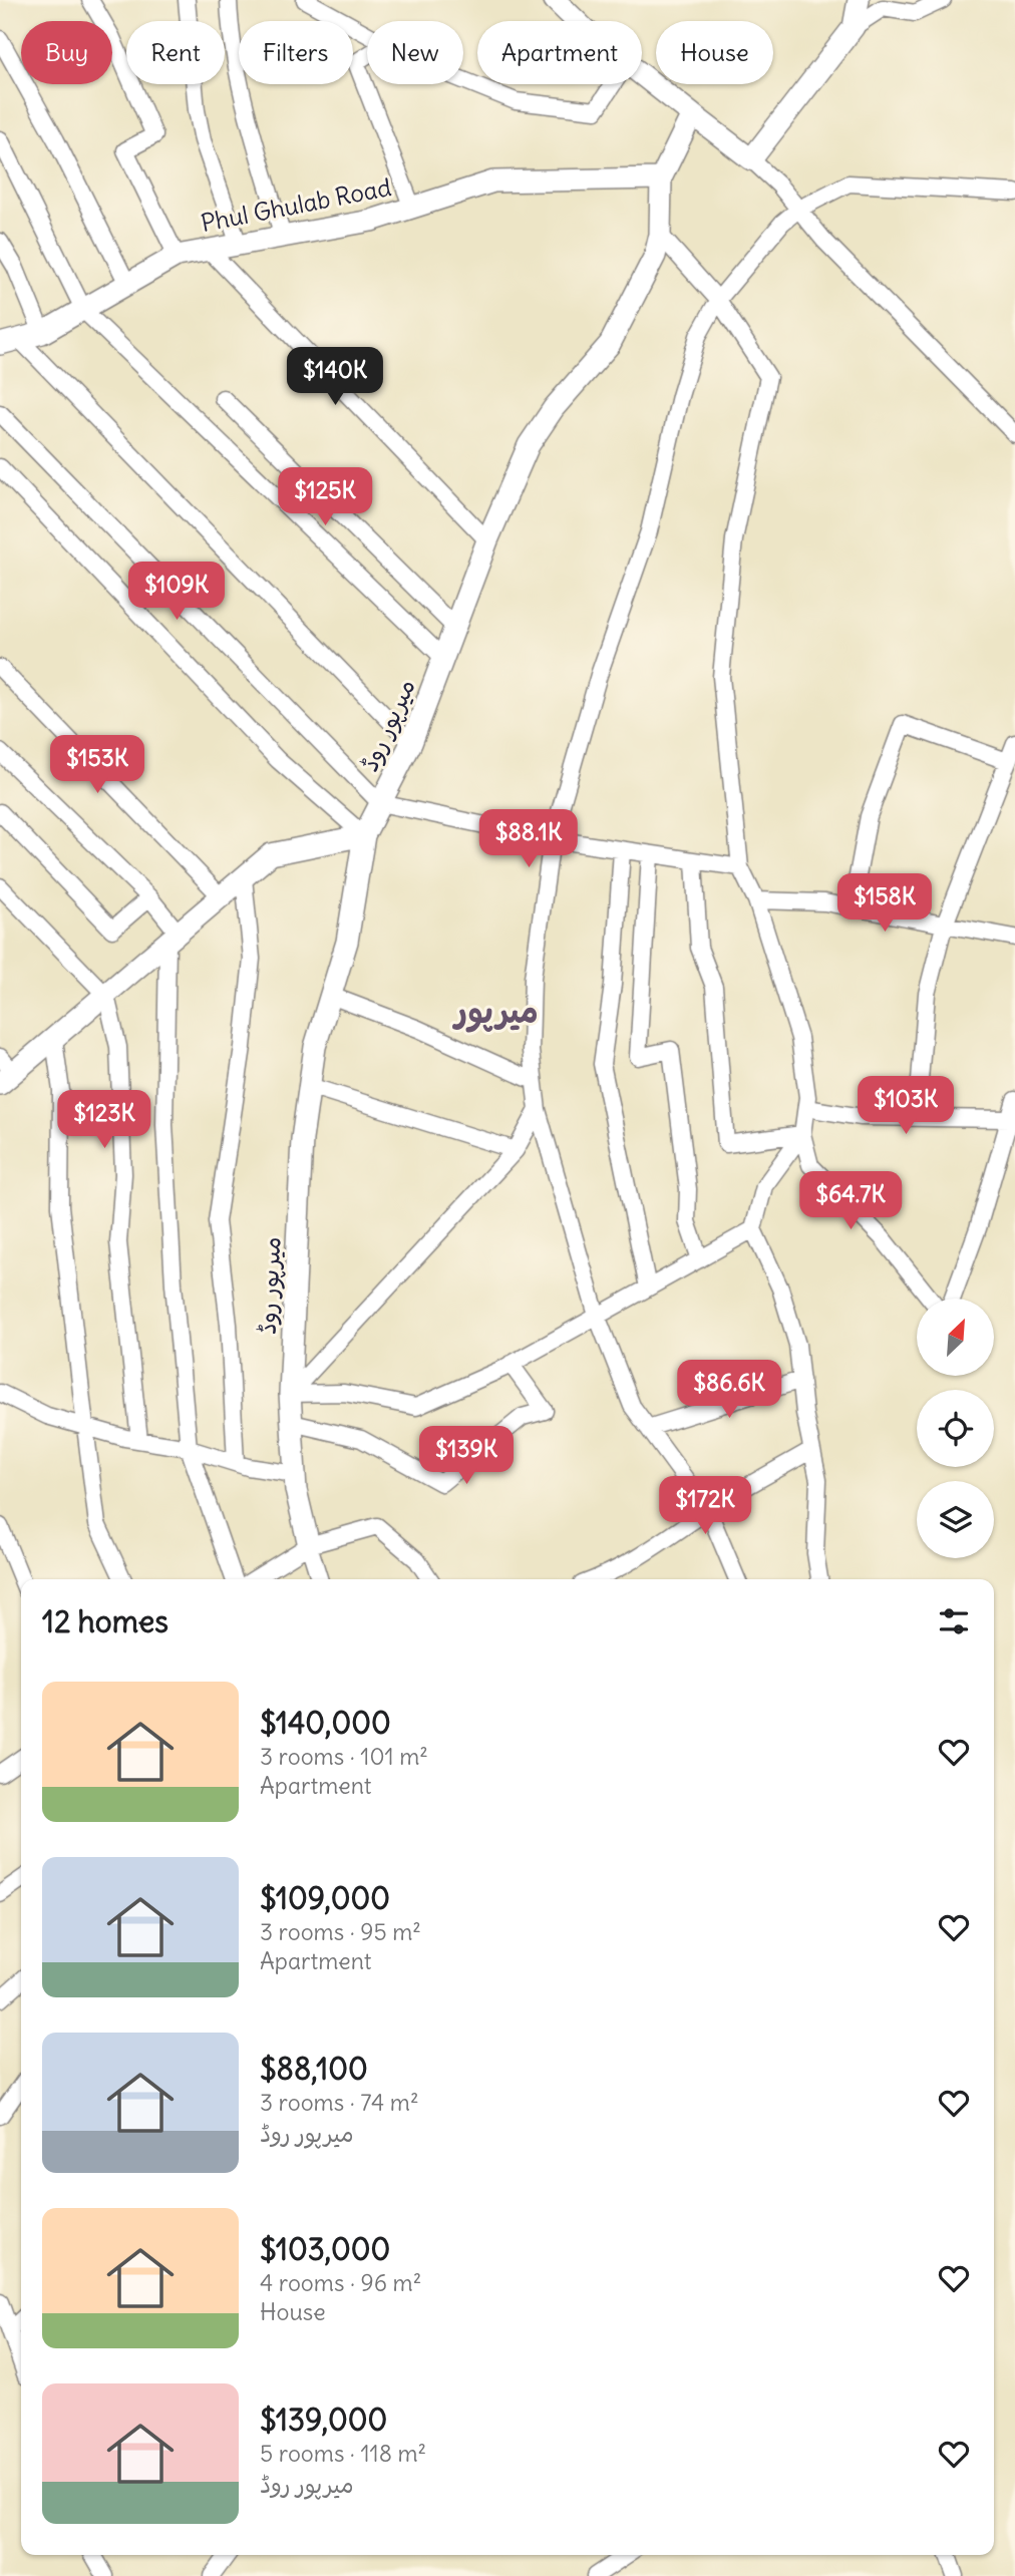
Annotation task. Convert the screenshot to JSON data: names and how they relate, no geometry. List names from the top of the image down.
{
  "streets": {
    "street": ["Phul Ghulab Road", "میرپور روڈ"]
  },
  "crossings": [
    ["Phul Ghulab Road", "میرپور روڈ"]
  ],
  "districts": ["میرپور"],
  "north": "top right",
  "page": {
    "chip": [
      "Buy",
      "Rent",
      "Filters",
      "New",
      "Apartment",
      "House"
    ],
    "price": [
      "$140K",
      "$125K",
      "$109K",
      "$153K",
      "$88.1K",
      "$158K",
      "$103K",
      "$123K",
      "$64.7K",
      "$86.6K",
      "$139K",
      "$172K"
    ],
    "heading": "12 homes",
    "list": [
      {
        "name": "$140,000",
        "note": "3 rooms · 101 m² · Apartment"
      },
      {
        "name": "$109,000",
        "note": "3 rooms · 95 m² · Apartment"
      },
      {
        "name": "$88,100",
        "note": "3 rooms · 74 m² · میرپور روڈ"
      },
      {
        "name": "$103,000",
        "note": "4 rooms · 96 m² · House"
      },
      {
        "name": "$139,000",
        "note": "5 rooms · 118 m² · میرپور روڈ"
      }
    ]
  }
}
